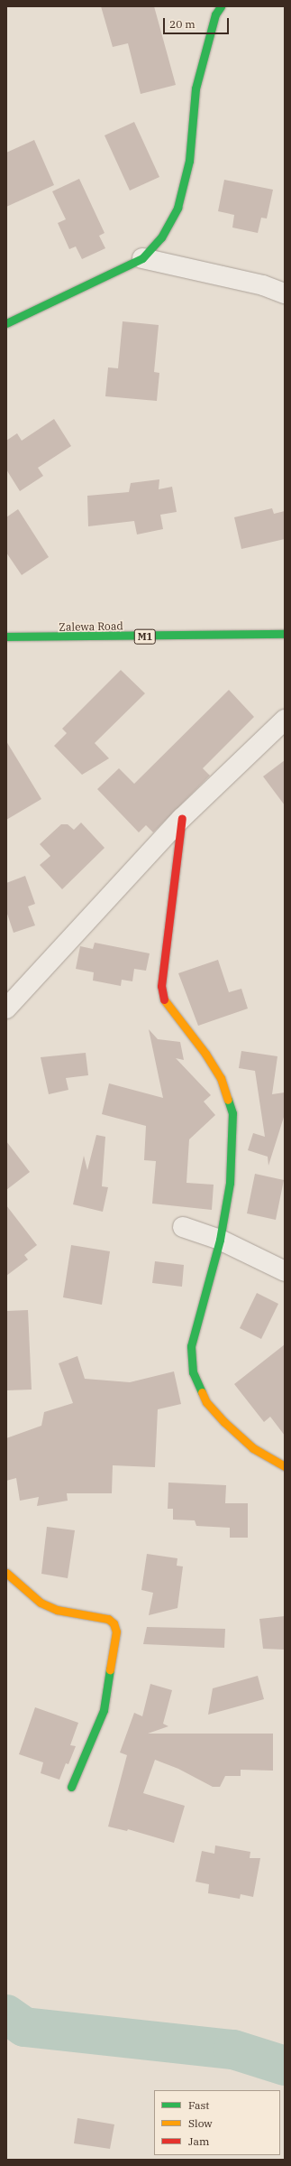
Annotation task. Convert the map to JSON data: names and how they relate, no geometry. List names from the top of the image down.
{
  "streets": {
    "main road": ["Zalewa Road", "M1"]
  },
  "legend": ["Fast", "Slow", "Jam"],
  "scale_bar": "20 m"
}
